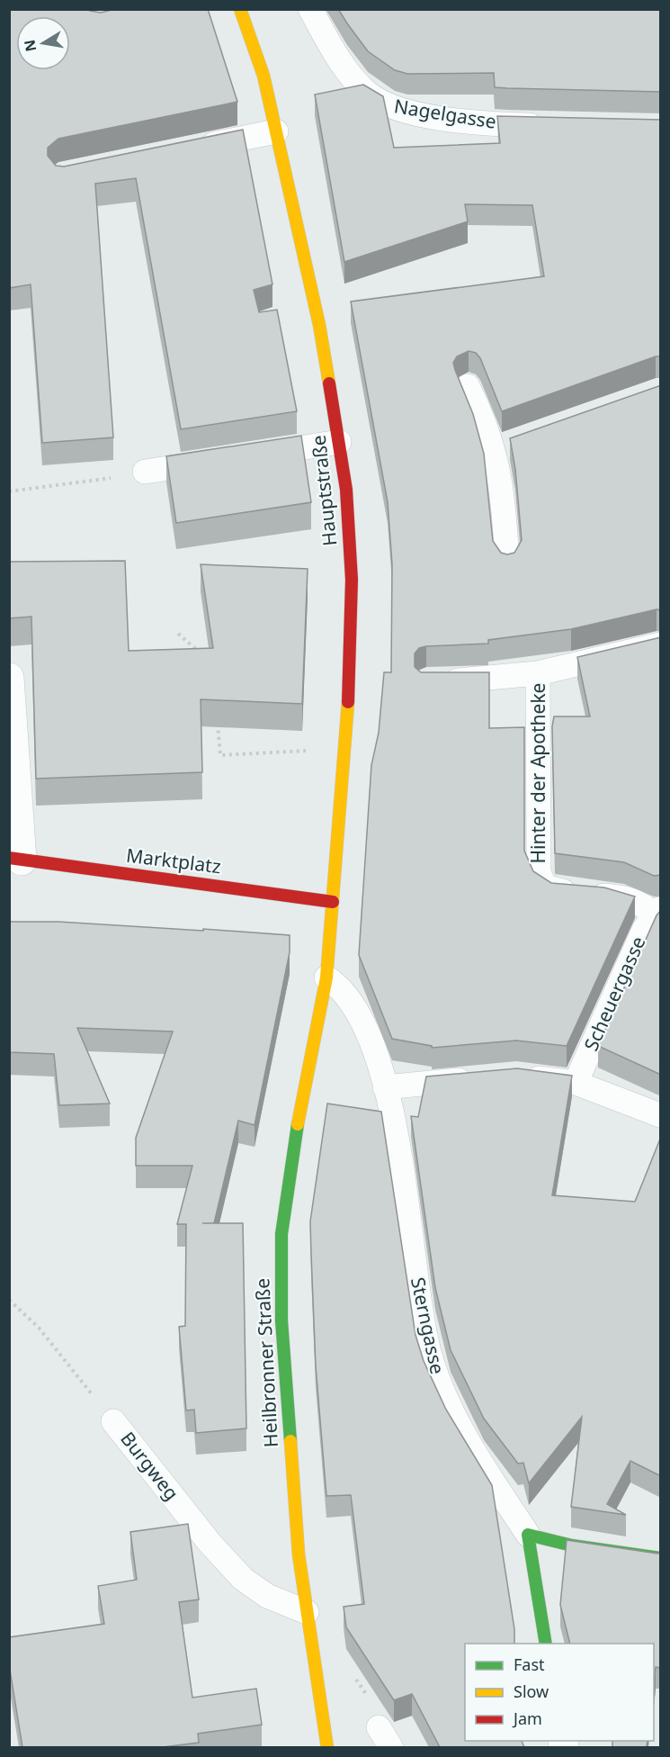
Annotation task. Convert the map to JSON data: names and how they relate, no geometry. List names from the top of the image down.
{
  "streets": {
    "street": ["Hauptstraße", "Marktplatz", "Heilbronner Straße"],
    "lane": [
      "Nagelgasse",
      "Hinter der Apotheke",
      "Scheuergasse",
      "Sterngasse",
      "Burgweg"
    ]
  },
  "crossings": [
    ["Hauptstraße", "Marktplatz"],
    ["Hauptstraße", "Sterngasse"],
    ["Hauptstraße", "Heilbronner Straße"],
    ["Hinter der Apotheke", "Scheuergasse"],
    ["Sterngasse", "Heilbronner Straße"],
    ["Heilbronner Straße", "Burgweg"]
  ],
  "legend": ["Fast", "Slow", "Jam"],
  "north": "left"
}
